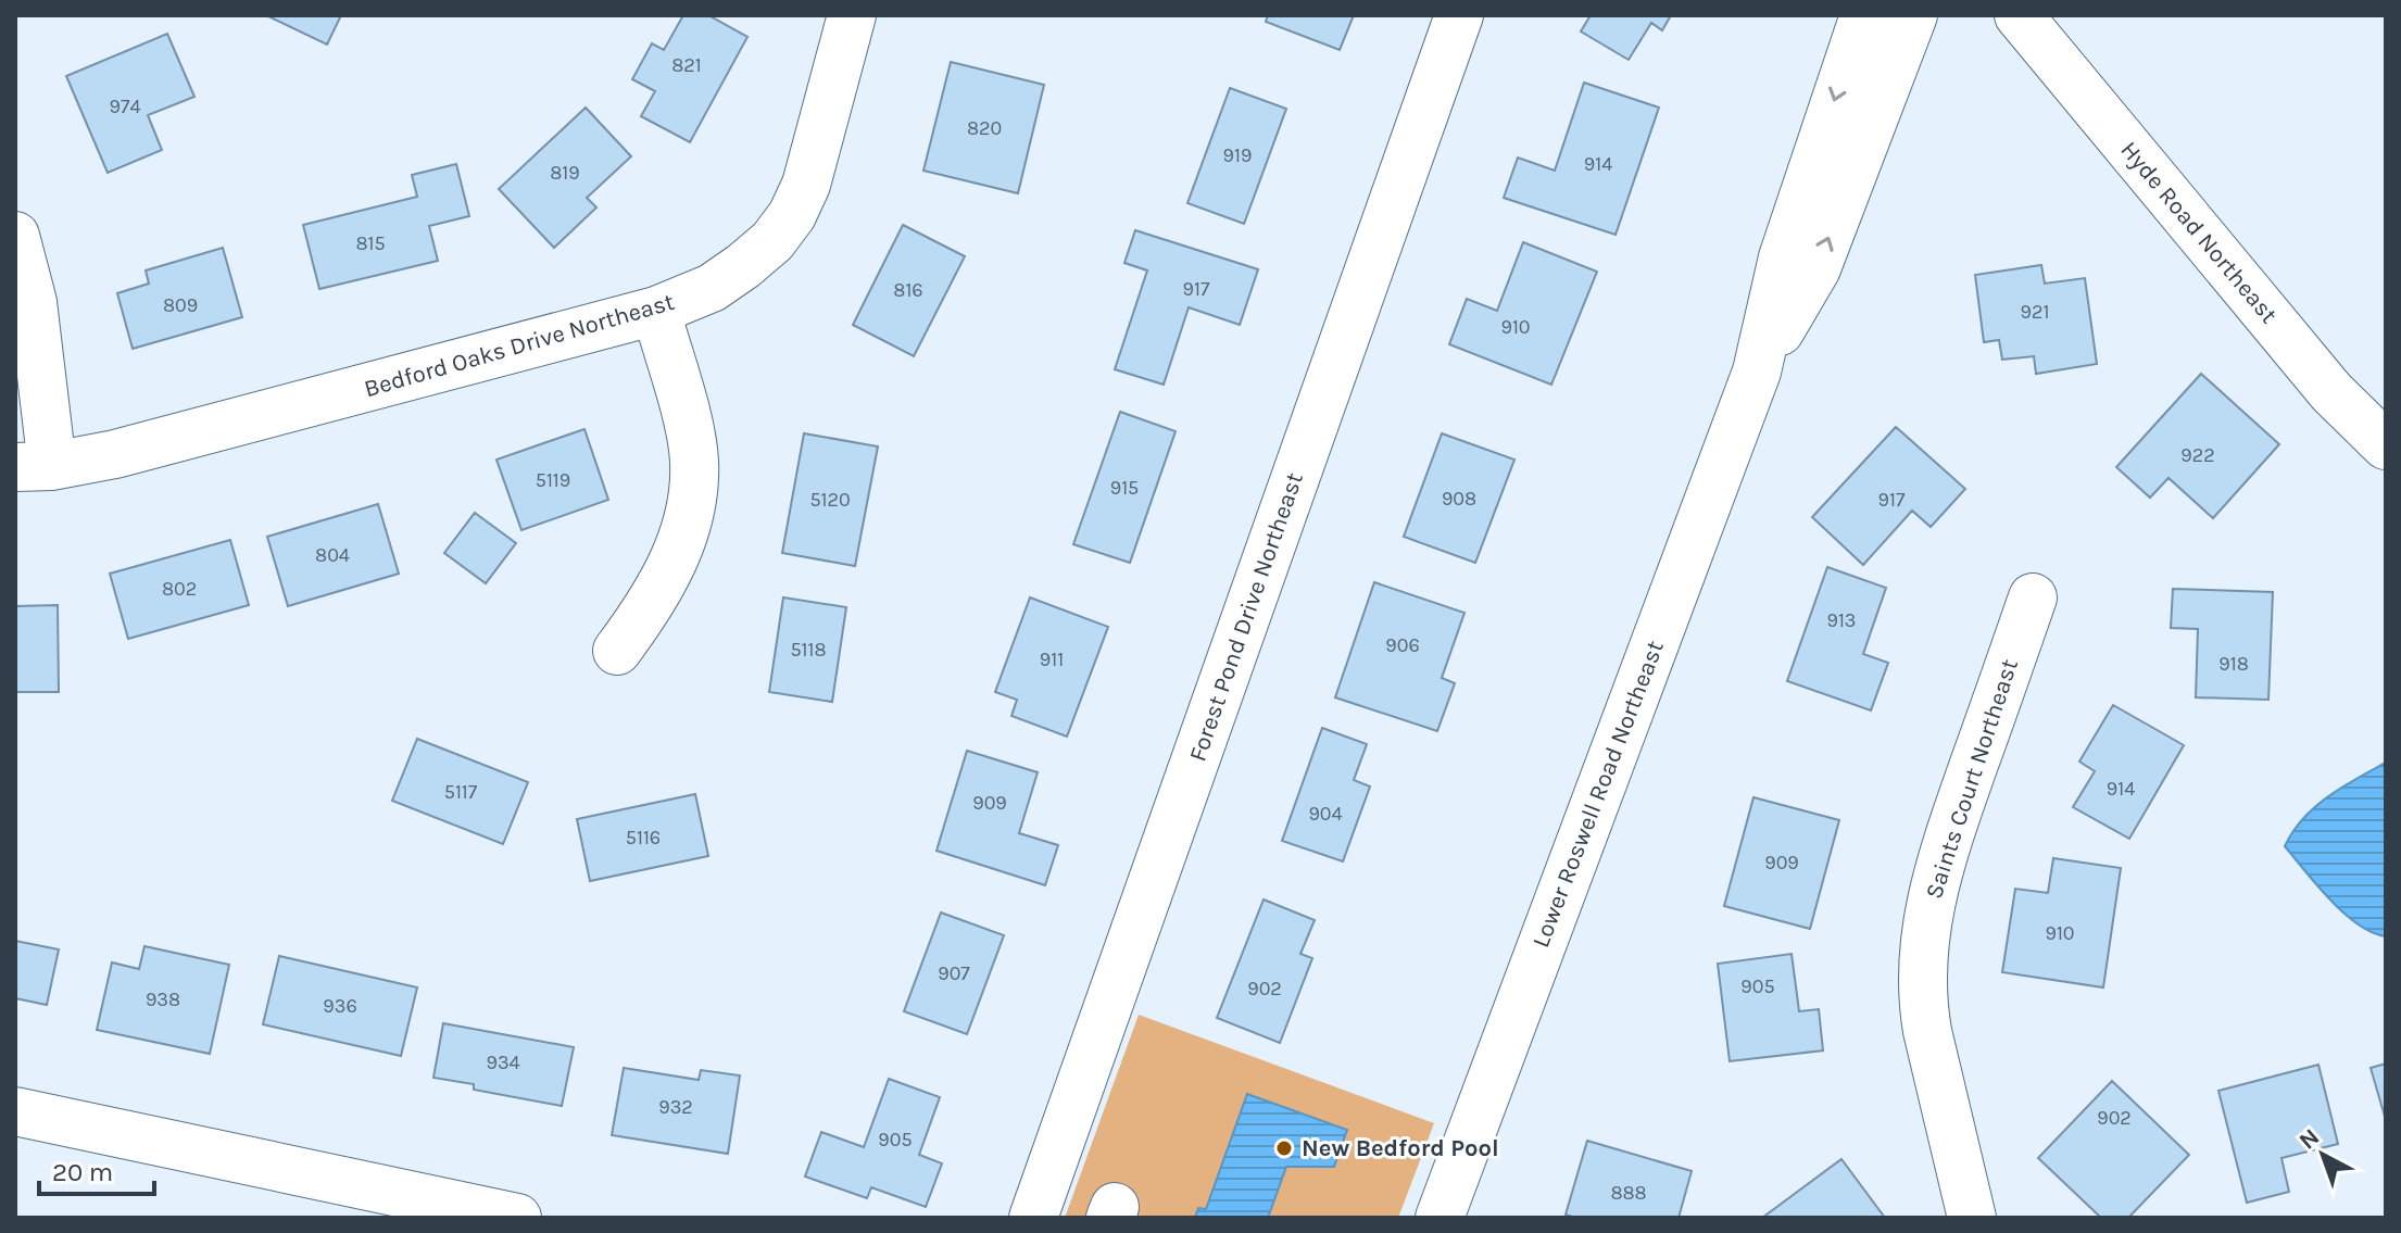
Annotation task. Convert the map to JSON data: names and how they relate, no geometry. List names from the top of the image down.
{
  "streets": {
    "street": [
      "Hyde Road Northeast",
      "Bedford Oaks Drive Northeast",
      "Forest Pond Drive Northeast",
      "Saints Court Northeast",
      "Lower Roswell Road Northeast"
    ]
  },
  "places": ["New Bedford Pool"],
  "house_numbers": [
    "821",
    "974",
    "820",
    "919",
    "914",
    "819",
    "815",
    "917",
    "816",
    "809",
    "921",
    "910",
    "922",
    "5119",
    "915",
    "908",
    "5120",
    "917",
    "804",
    "802",
    "913",
    "906",
    "5118",
    "911",
    "918",
    "914",
    "5117",
    "909",
    "904",
    "5116",
    "909",
    "910",
    "907",
    "905",
    "902",
    "938",
    "936",
    "934",
    "932",
    "902",
    "905",
    "888"
  ],
  "scale_bar": "20 m",
  "north": "top left"
}
